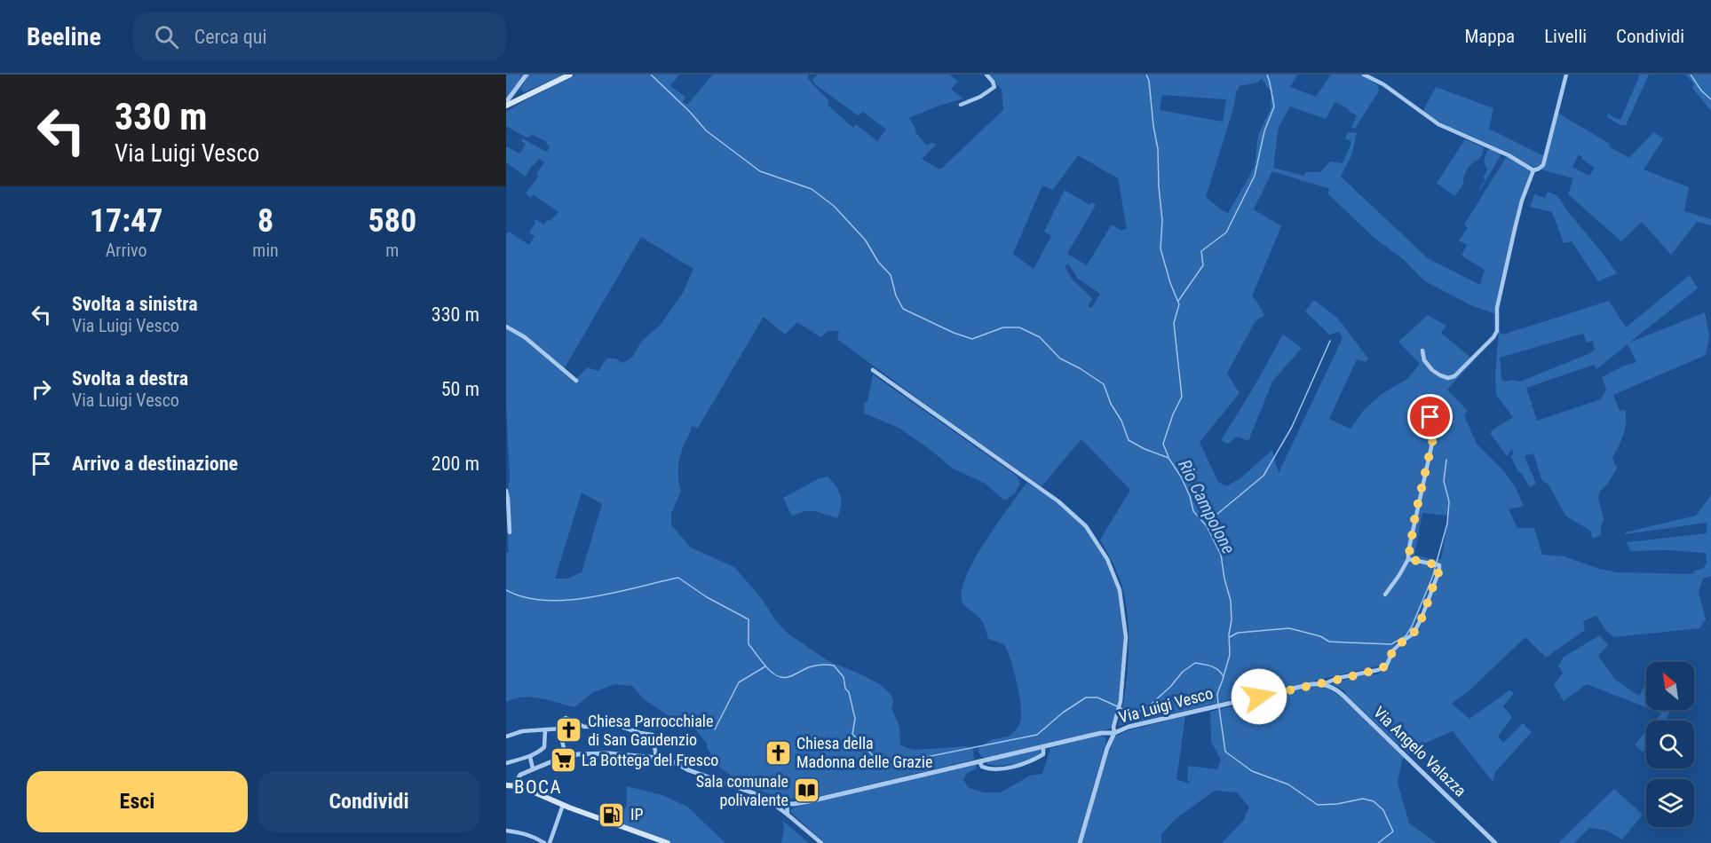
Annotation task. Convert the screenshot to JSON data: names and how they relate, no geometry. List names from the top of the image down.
{
  "streets": {
    "street": ["Via Luigi Vesco", "Via Angelo Valazza"]
  },
  "crossings": [
    ["Via Luigi Vesco", "Via Angelo Valazza"]
  ],
  "districts": ["BOCA"],
  "water": ["Rio Campolone"],
  "places": {
    "church": ["Chiesa Parrocchiale di San Gaudenzio", "Chiesa della Madonna delle Grazie"],
    "supermarket": ["La Bottega del Fresco"],
    "library": ["Sala comunale polivalente"],
    "fuel station": ["IP"]
  },
  "north": "top left",
  "page": {
    "header": "Beeline",
    "search": "Cerca qui",
    "nav": ["Mappa", "Livelli", "Condividi"],
    "turn": ["330 m", "Via Luigi Vesco"],
    "eta": [
      "17:47",
      "Arrivo",
      "8",
      "min",
      "580",
      "m"
    ],
    "list": [
      {
        "name": "Svolta a sinistra",
        "note": "Via Luigi Vesco",
        "value": "330 m"
      },
      {
        "name": "Svolta a destra",
        "note": "Via Luigi Vesco",
        "value": "50 m"
      },
      {
        "name": "Arrivo a destinazione",
        "value": "200 m"
      }
    ],
    "buttons": ["Esci", "Condividi"]
  }
}
